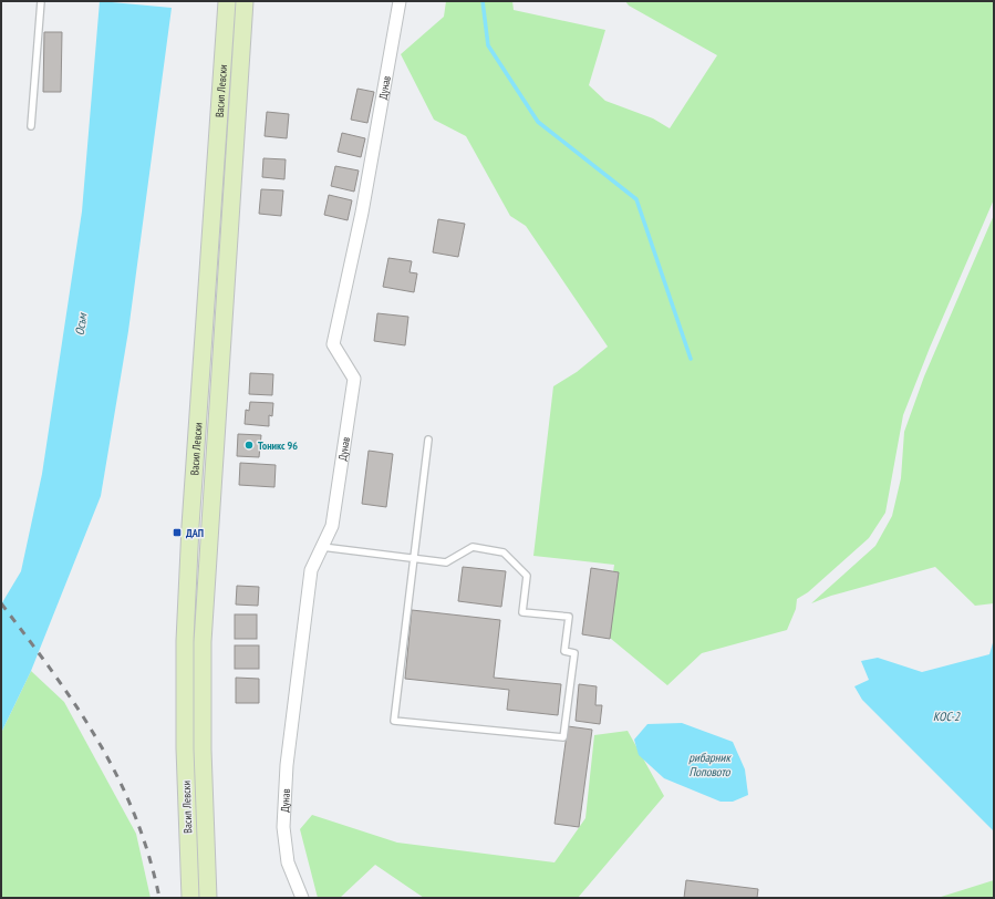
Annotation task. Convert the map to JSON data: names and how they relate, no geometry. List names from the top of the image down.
{
  "streets": {
    "main road": ["Васил Левски"],
    "street": ["Дунав"]
  },
  "water": ["Осъм", "КОС-2", "рибарник Поповото"],
  "places": {
    "other": ["Тоникс 96"],
    "transit": ["ДАП"]
  }
}
